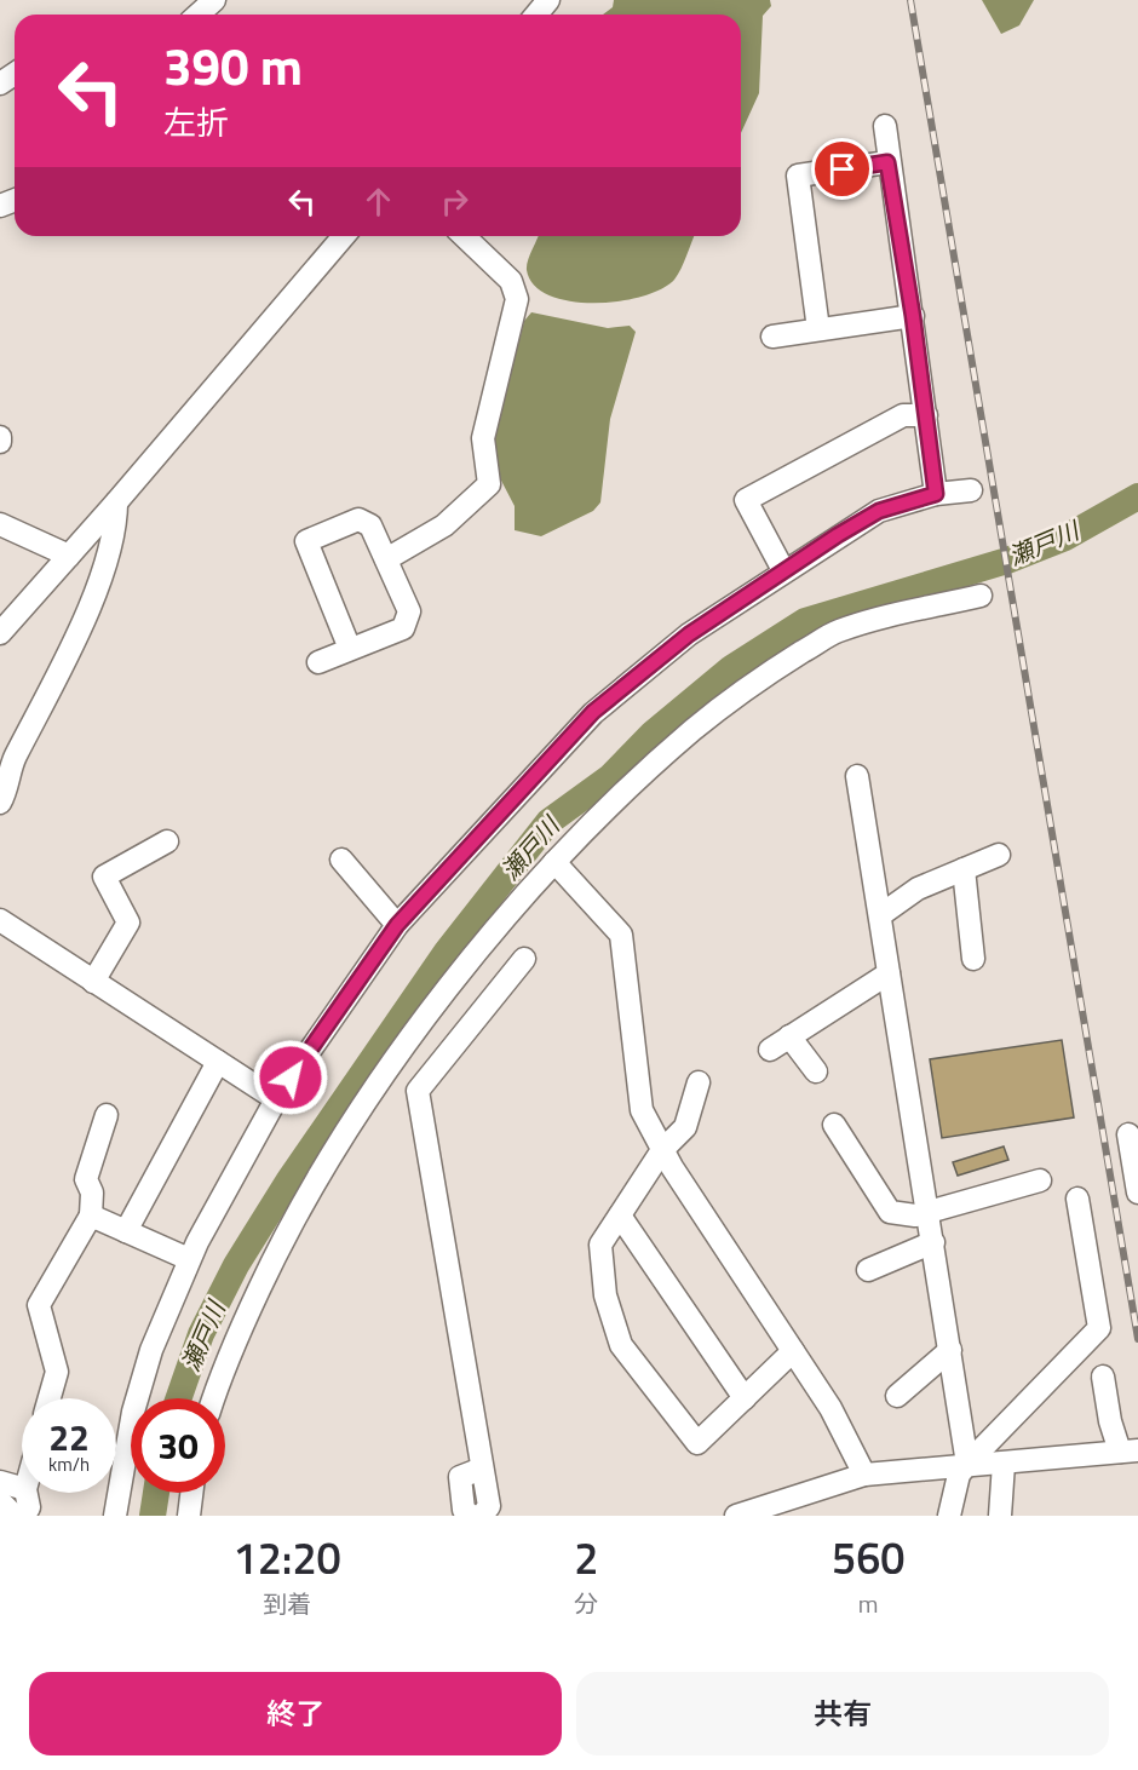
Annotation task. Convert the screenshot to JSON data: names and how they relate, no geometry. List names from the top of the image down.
{
  "water": ["瀬戸川"],
  "page": {
    "turn": ["390 m", "左折"],
    "speed": "22 km/h",
    "limit": "30",
    "eta": [
      "12:20",
      "到着",
      "2",
      "分",
      "560",
      "m"
    ],
    "buttons": ["終了", "共有"]
  }
}
